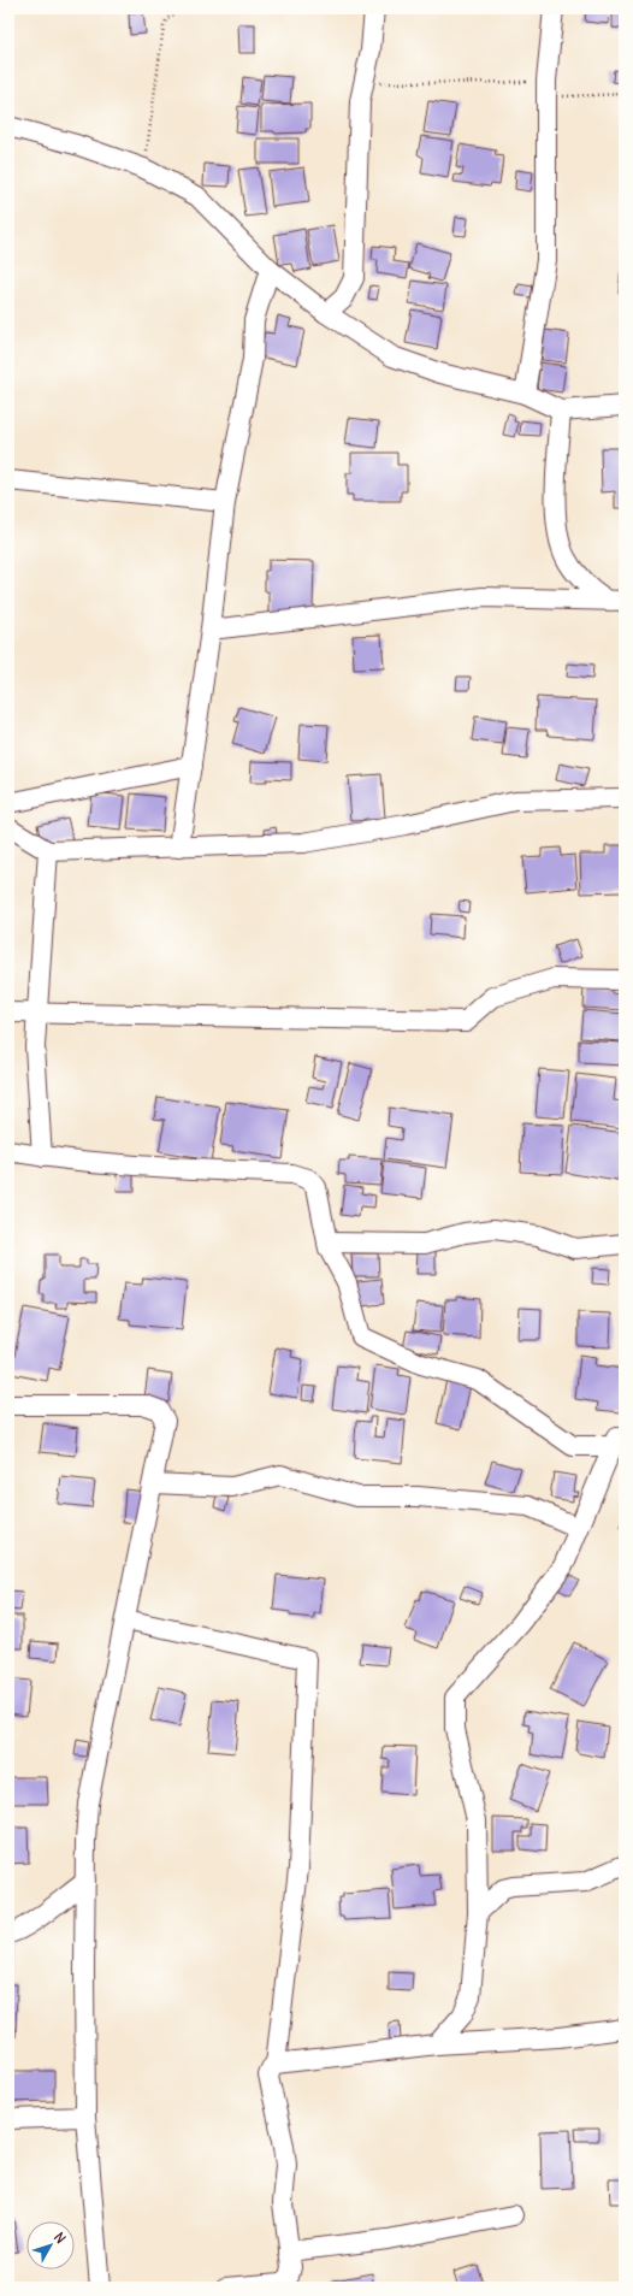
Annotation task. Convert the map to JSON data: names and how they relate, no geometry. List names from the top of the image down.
{
  "north": "top right"
}
